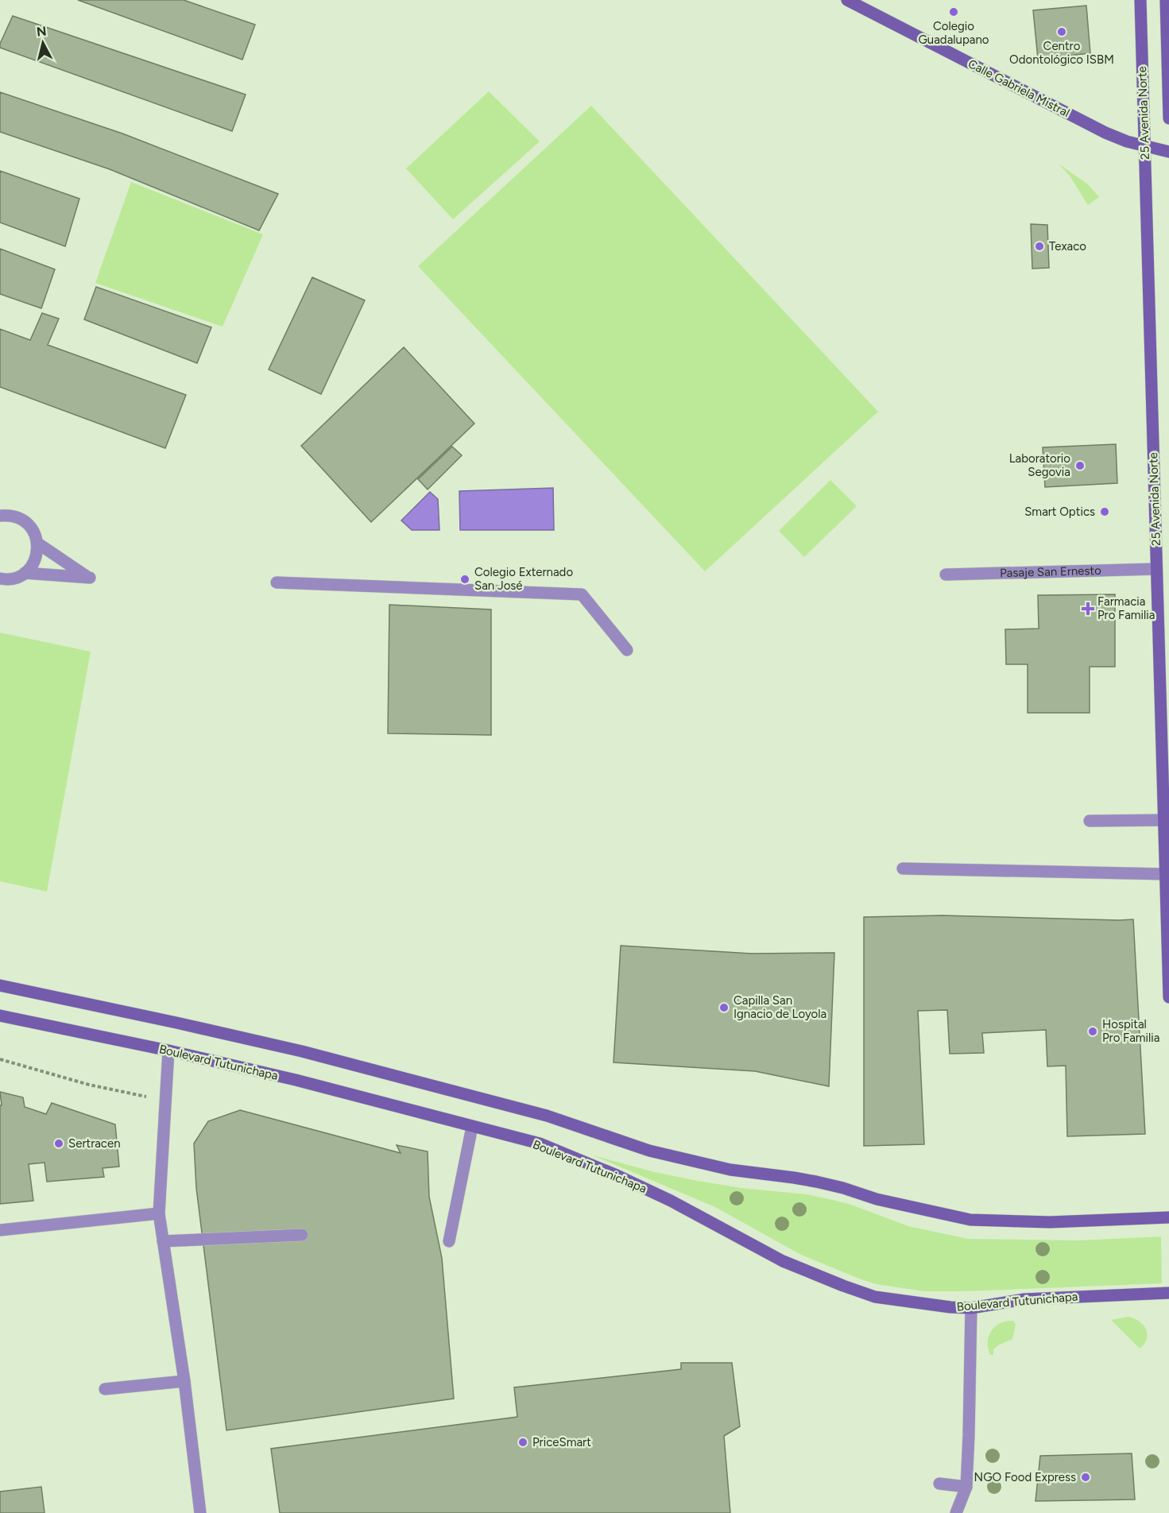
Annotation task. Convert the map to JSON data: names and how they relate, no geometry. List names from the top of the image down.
{
  "streets": {
    "main road": ["Calle Gabriela Mistral", "25 Avenida Norte", "Boulevard Tutunichapa"],
    "street": ["Pasaje San Ernesto"]
  },
  "crossings": [
    ["Calle Gabriela Mistral", "25 Avenida Norte"],
    ["25 Avenida Norte", "Pasaje San Ernesto"]
  ],
  "places": {
    "other": [
      "Colegio Guadalupano",
      "Centro Odontológico ISBM",
      "Texaco",
      "Laboratorio Segovia",
      "Smart Optics",
      "Colegio Externado San José",
      "Capilla San Ignacio de Loyola",
      "Hospital Pro Familia",
      "Sertracen",
      "PriceSmart",
      "NGO Food Express"
    ],
    "health": ["Farmacia Pro Familia"]
  },
  "north": "top"
}
